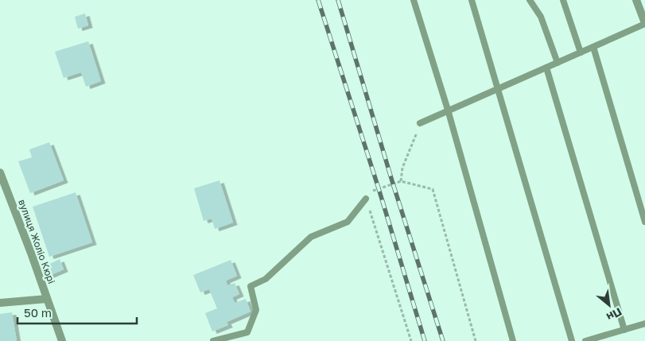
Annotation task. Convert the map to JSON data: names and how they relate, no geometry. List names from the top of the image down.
{
  "streets": {
    "street": ["вулиця Жоліо Кюрі"]
  },
  "scale_bar": "50 m",
  "north": "bottom right"
}
